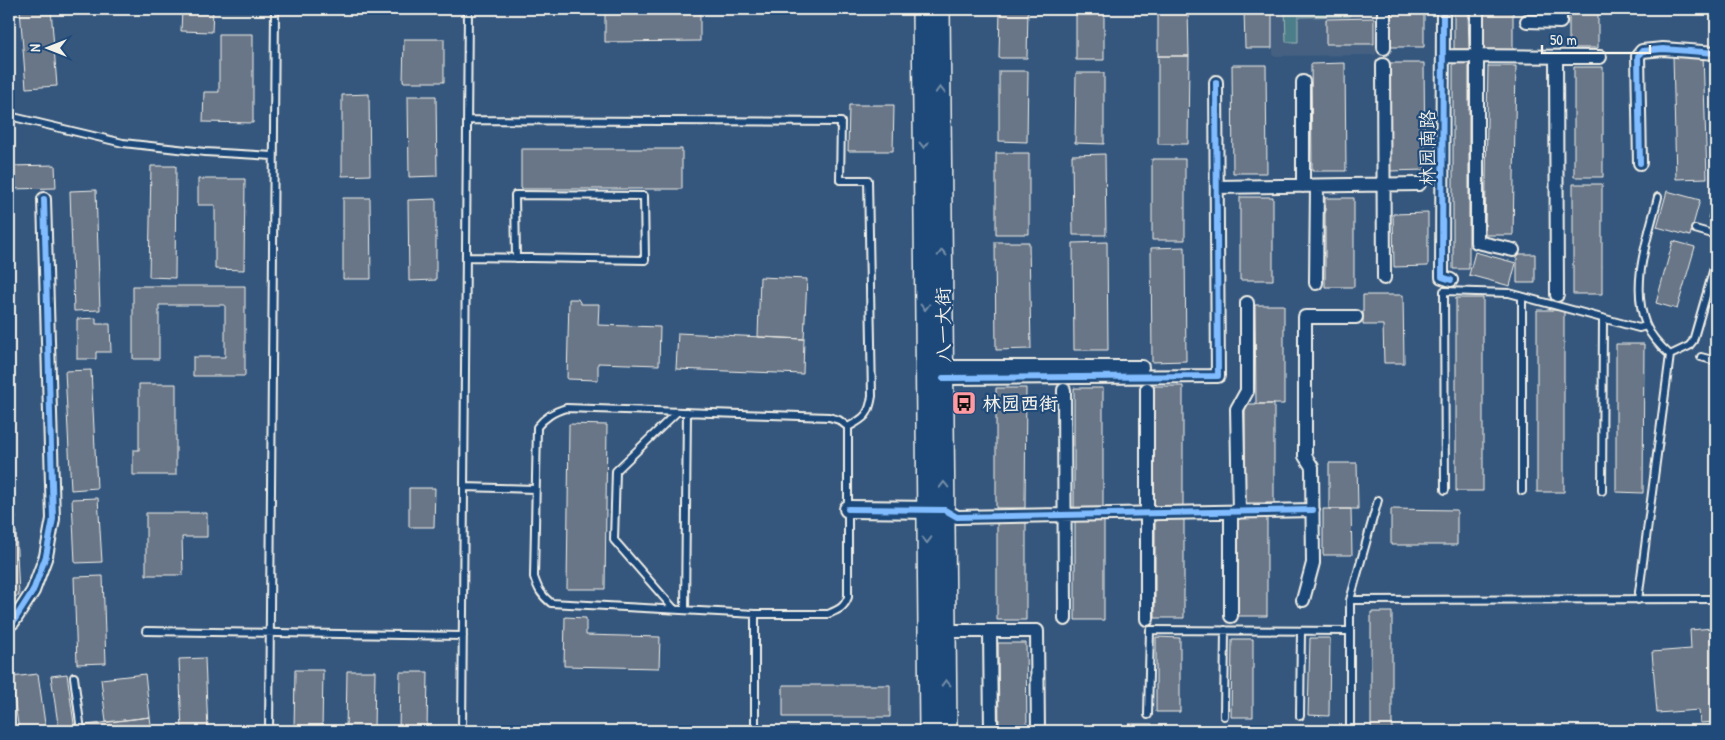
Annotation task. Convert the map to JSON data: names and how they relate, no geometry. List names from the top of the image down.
{
  "streets": {
    "main road": ["八一大街"],
    "street": ["林园南路"]
  },
  "places": {
    "bus stop": ["林园西街"]
  },
  "scale_bar": "50 m",
  "north": "left"
}
